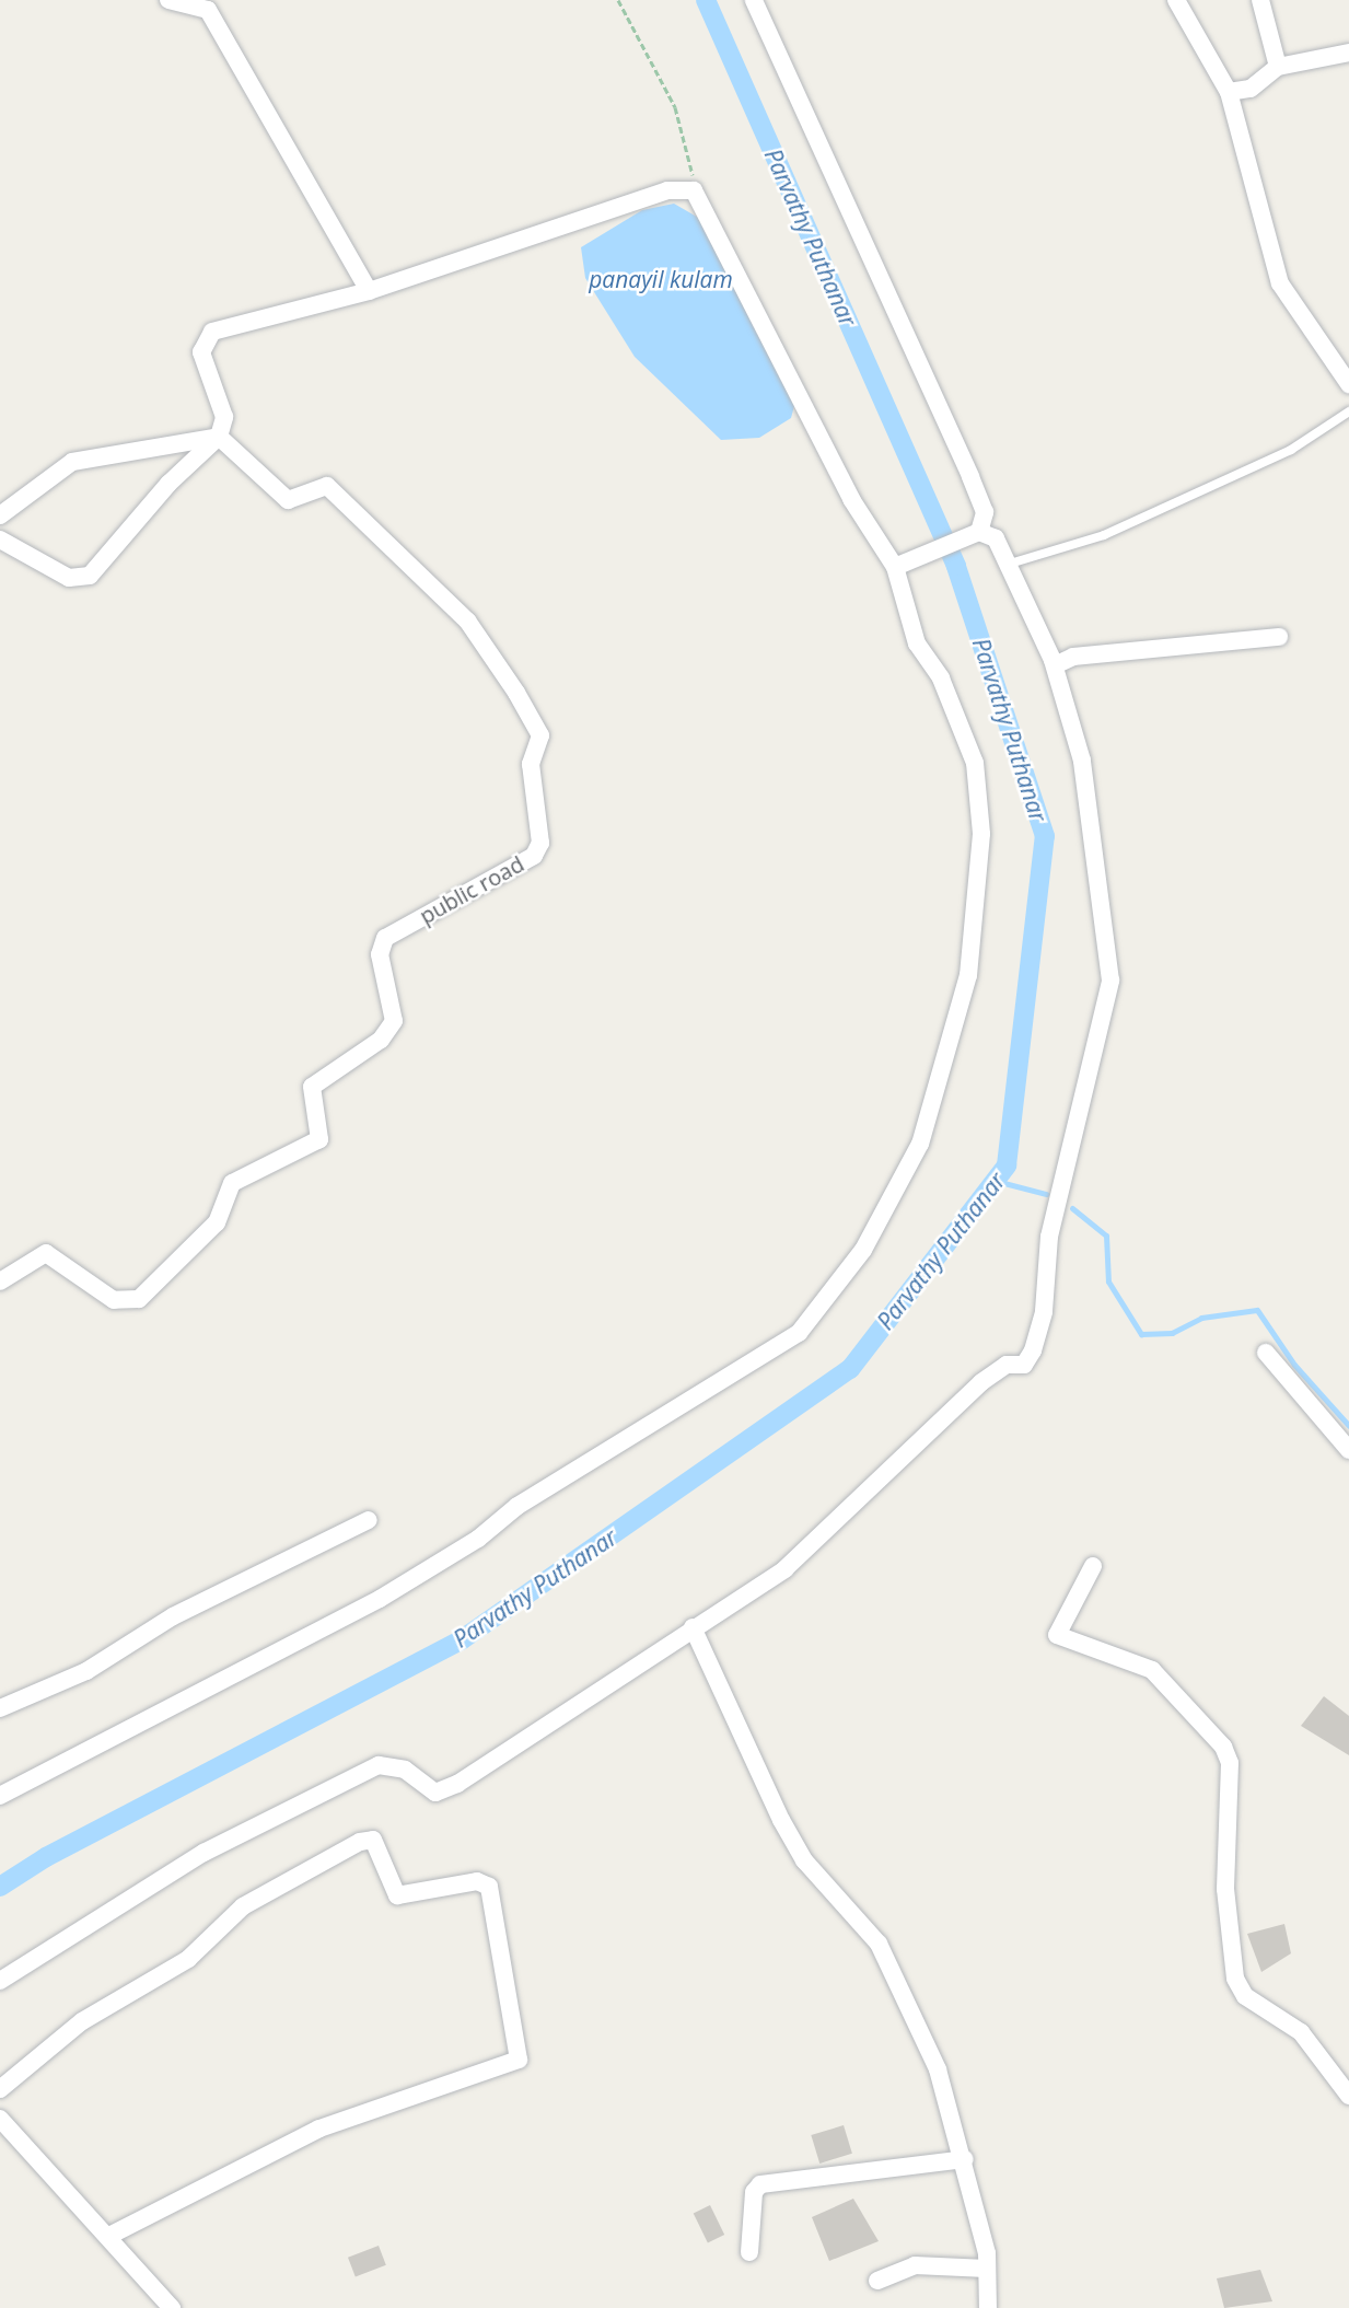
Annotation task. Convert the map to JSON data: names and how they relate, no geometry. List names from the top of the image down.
{
  "streets": {
    "street": ["public road"]
  },
  "water": ["Parvathy Puthanar", "panayil kulam"]
}
